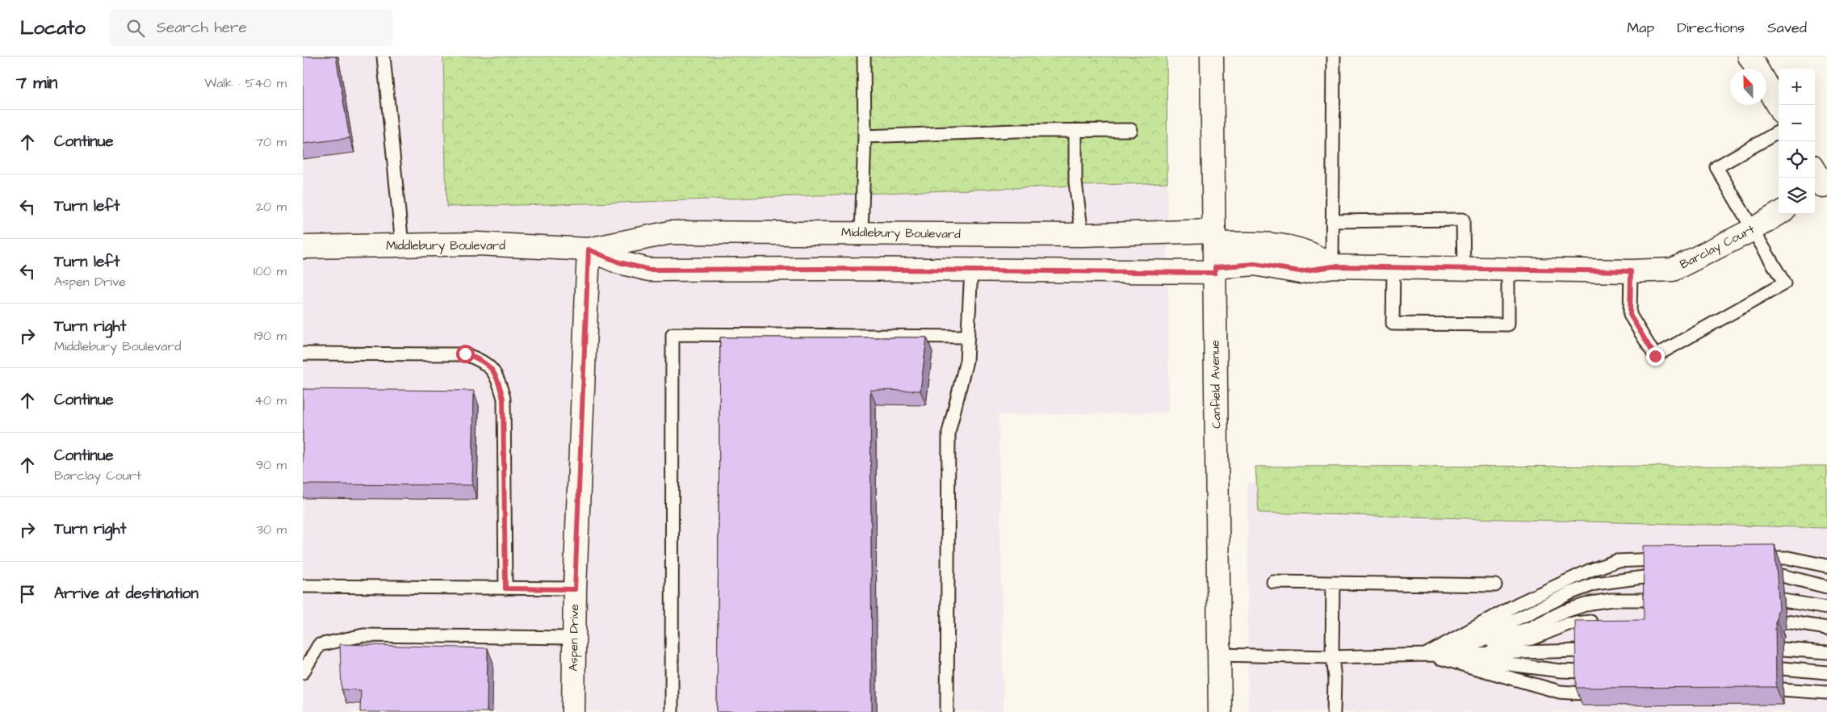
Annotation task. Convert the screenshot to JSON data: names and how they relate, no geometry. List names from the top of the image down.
{
  "streets": {
    "street": [
      "Middlebury Boulevard",
      "Barclay Court",
      "Canfield Avenue",
      "Aspen Drive"
    ]
  },
  "crossings": [
    ["Middlebury Boulevard", "Barclay Court"],
    ["Middlebury Boulevard", "Canfield Avenue"],
    ["Middlebury Boulevard", "Aspen Drive"],
    ["Barclay Court", "Canfield Avenue"]
  ],
  "north": "top",
  "page": {
    "header": "Locato",
    "search": "Search here",
    "nav": ["Map", "Directions", "Saved"],
    "heading": ["7 min", "Walk · 540 m"],
    "map_buttons": ["+", "−"],
    "list": [
      ["Continue", "70 m"],
      ["Turn left", "20 m"],
      ["Turn left", "Aspen Drive", "100 m"],
      ["Turn right", "Middlebury Boulevard", "190 m"],
      ["Continue", "40 m"],
      ["Continue", "Barclay Court", "90 m"],
      ["Turn right", "30 m"],
      "Arrive at destination"
    ]
  }
}
